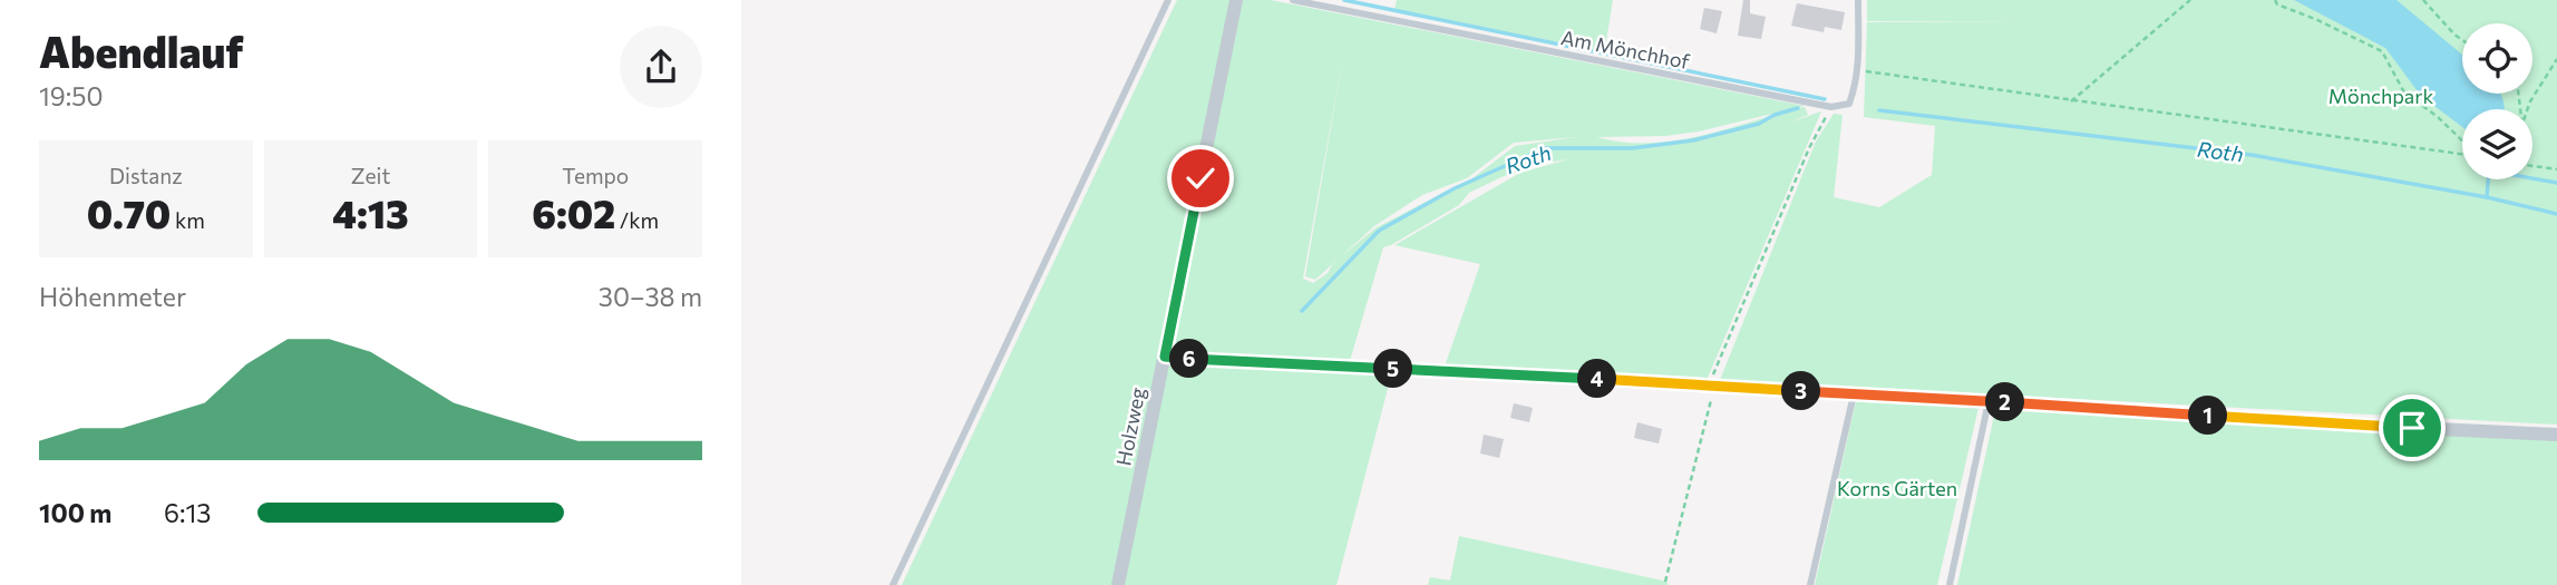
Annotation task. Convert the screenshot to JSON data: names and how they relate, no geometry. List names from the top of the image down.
{
  "streets": {
    "street": ["Holzweg"],
    "lane": ["Am Mönchhof"]
  },
  "water": ["Roth"],
  "parks": ["Mönchpark", "Korns Gärten"],
  "page": {
    "heading": ["Abendlauf", "19:50"],
    "stats": [
      ["Distanz", "0.70 km"],
      ["Zeit", "4:13"],
      ["Tempo", "6:02 /km"]
    ],
    "chart": ["Höhenmeter", "30–38 m"],
    "pins": [
      "6",
      "5",
      "4",
      "3",
      "2",
      "1"
    ],
    "list": [
      {
        "name": "100 m",
        "note": "6:13"
      }
    ]
  }
}
